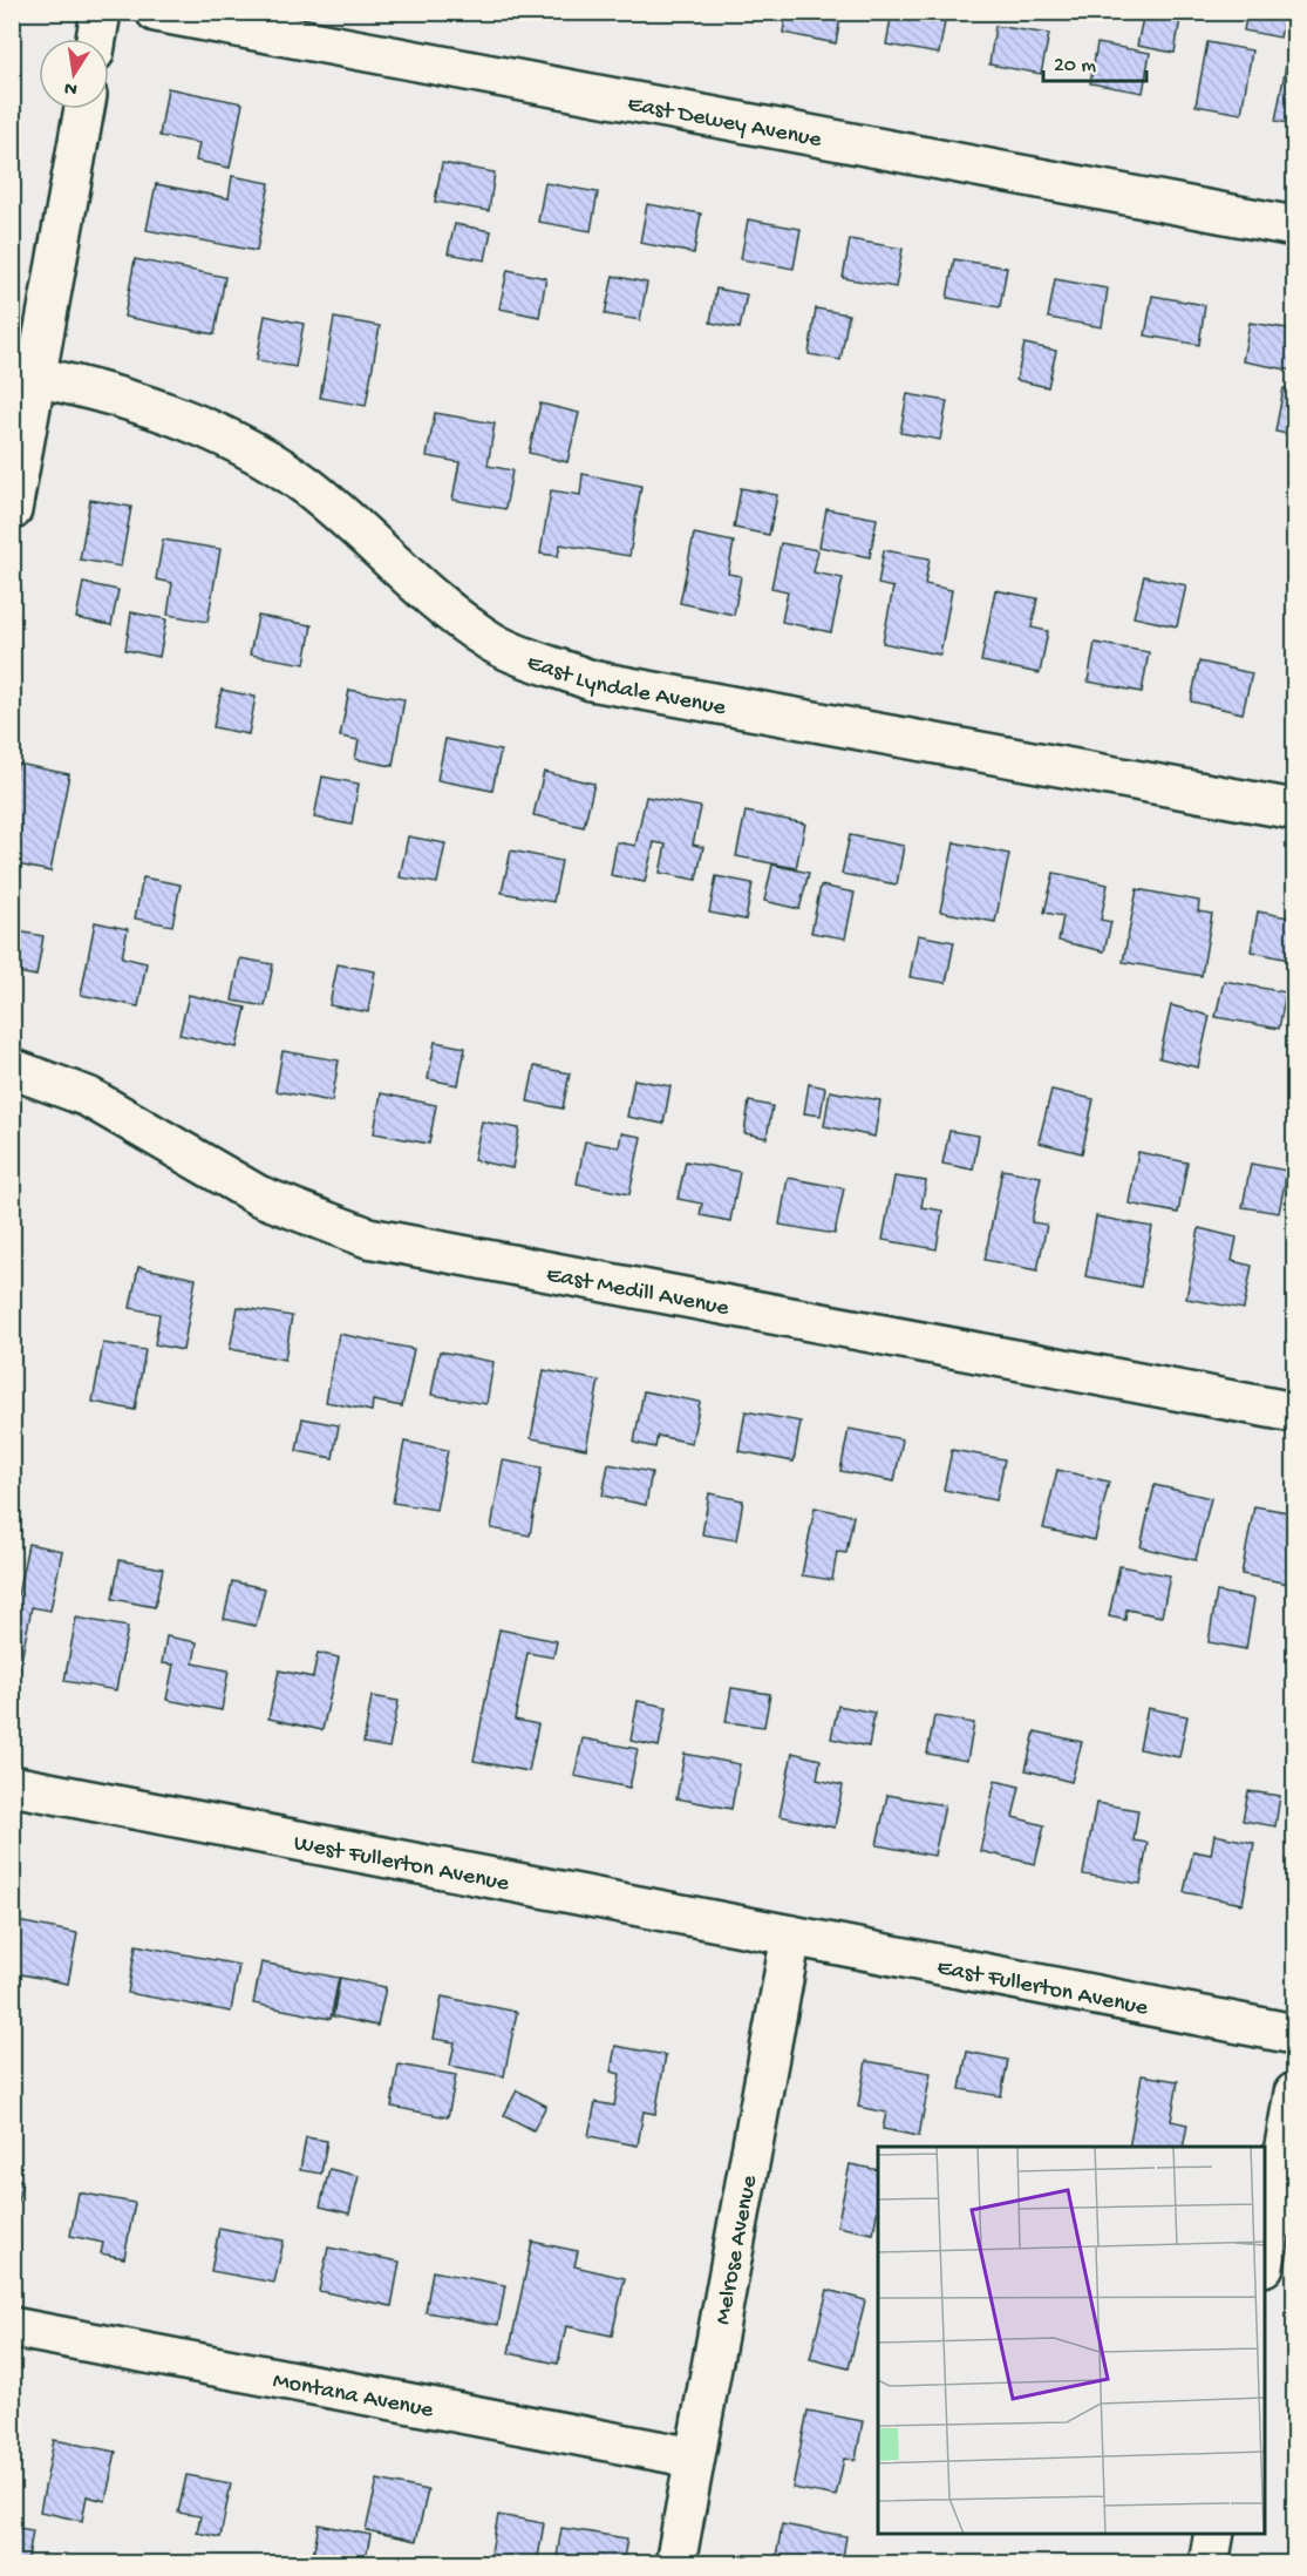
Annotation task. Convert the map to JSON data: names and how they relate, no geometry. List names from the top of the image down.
{
  "streets": {
    "street": [
      "East Dewey Avenue",
      "East Lyndale Avenue",
      "East Medill Avenue",
      "West Fullerton Avenue",
      "East Fullerton Avenue",
      "Melrose Avenue",
      "Montana Avenue"
    ]
  },
  "crossings": [
    ["West Fullerton Avenue", "East Fullerton Avenue"],
    ["West Fullerton Avenue", "Melrose Avenue"],
    ["East Fullerton Avenue", "Melrose Avenue"],
    ["Melrose Avenue", "Montana Avenue"]
  ],
  "scale_bar": "20 m",
  "north": "bottom"
}
